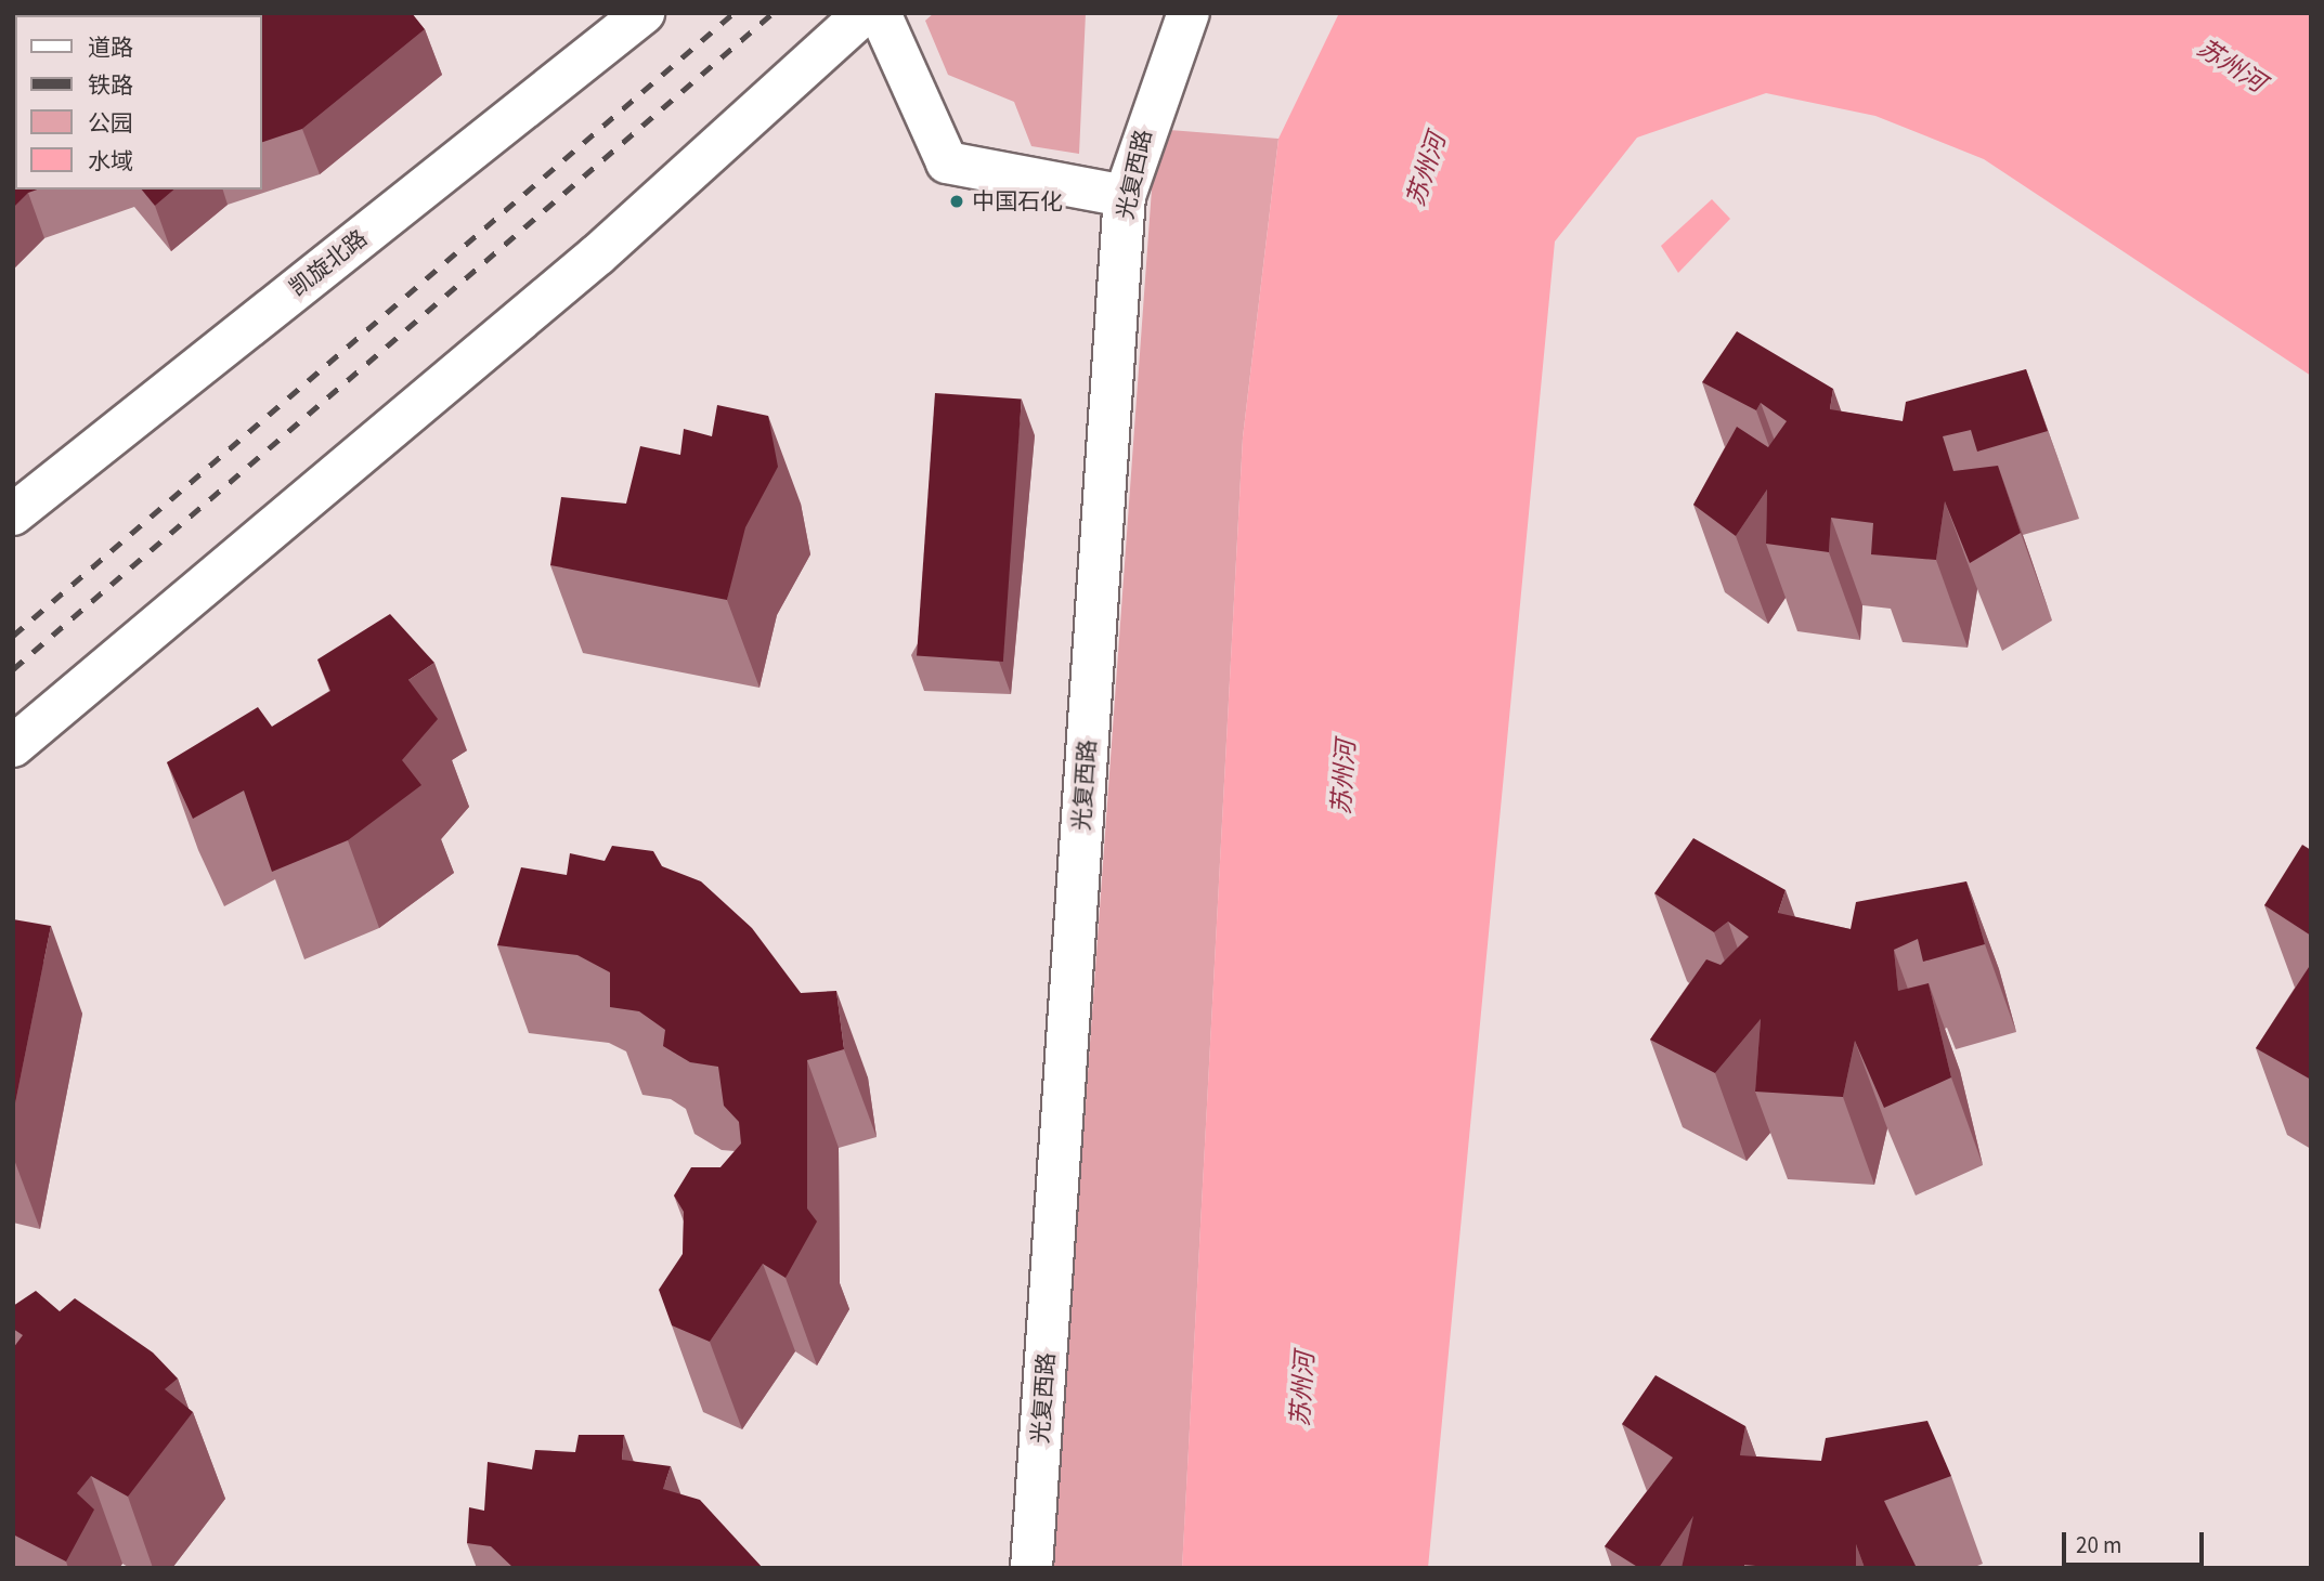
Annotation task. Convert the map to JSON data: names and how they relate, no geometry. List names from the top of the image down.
{
  "streets": {
    "street": ["光复西路", "凯旋北路"]
  },
  "water": ["苏州河"],
  "places": ["中国石化"],
  "legend": [
    "道路",
    "铁路",
    "公园",
    "水域"
  ],
  "scale_bar": "20 m"
}
